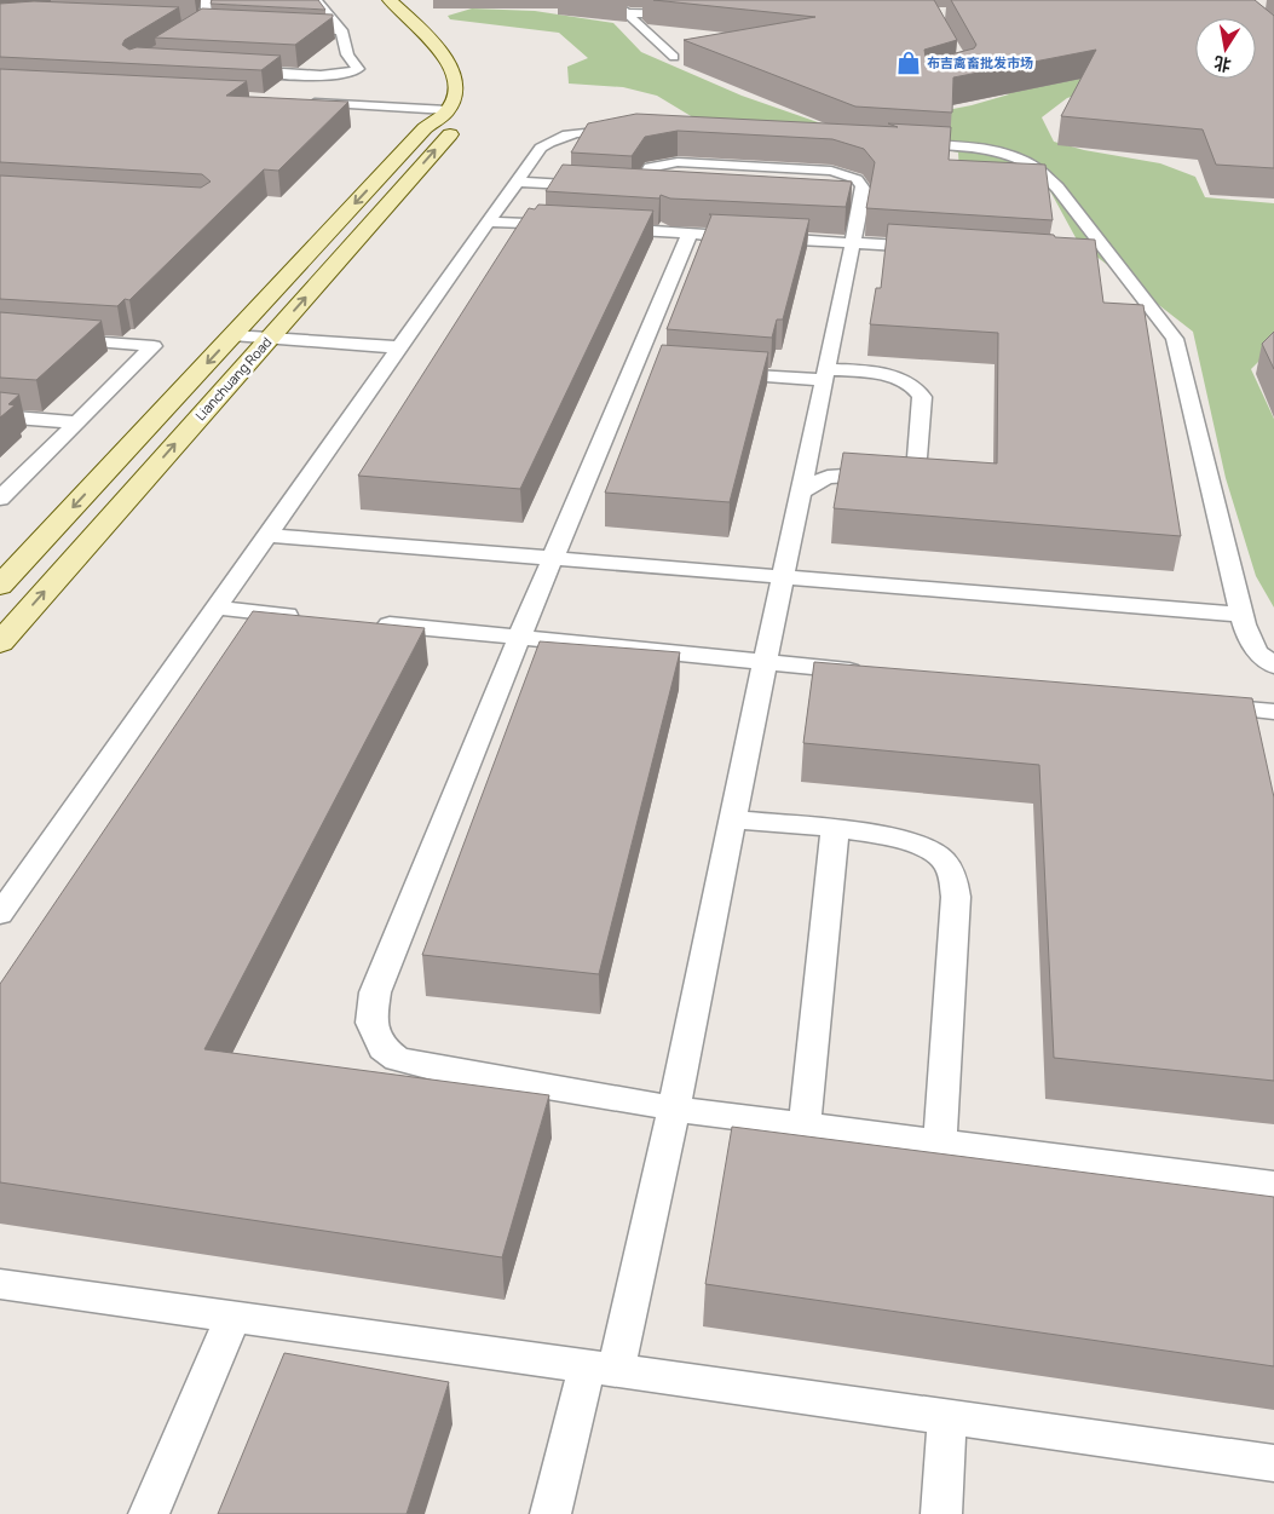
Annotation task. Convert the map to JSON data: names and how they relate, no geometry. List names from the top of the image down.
{
  "streets": {
    "street": ["Lianchuang Road"]
  },
  "places": {
    "shop": ["布吉禽畜批发市场"]
  },
  "north": "bottom"
}
